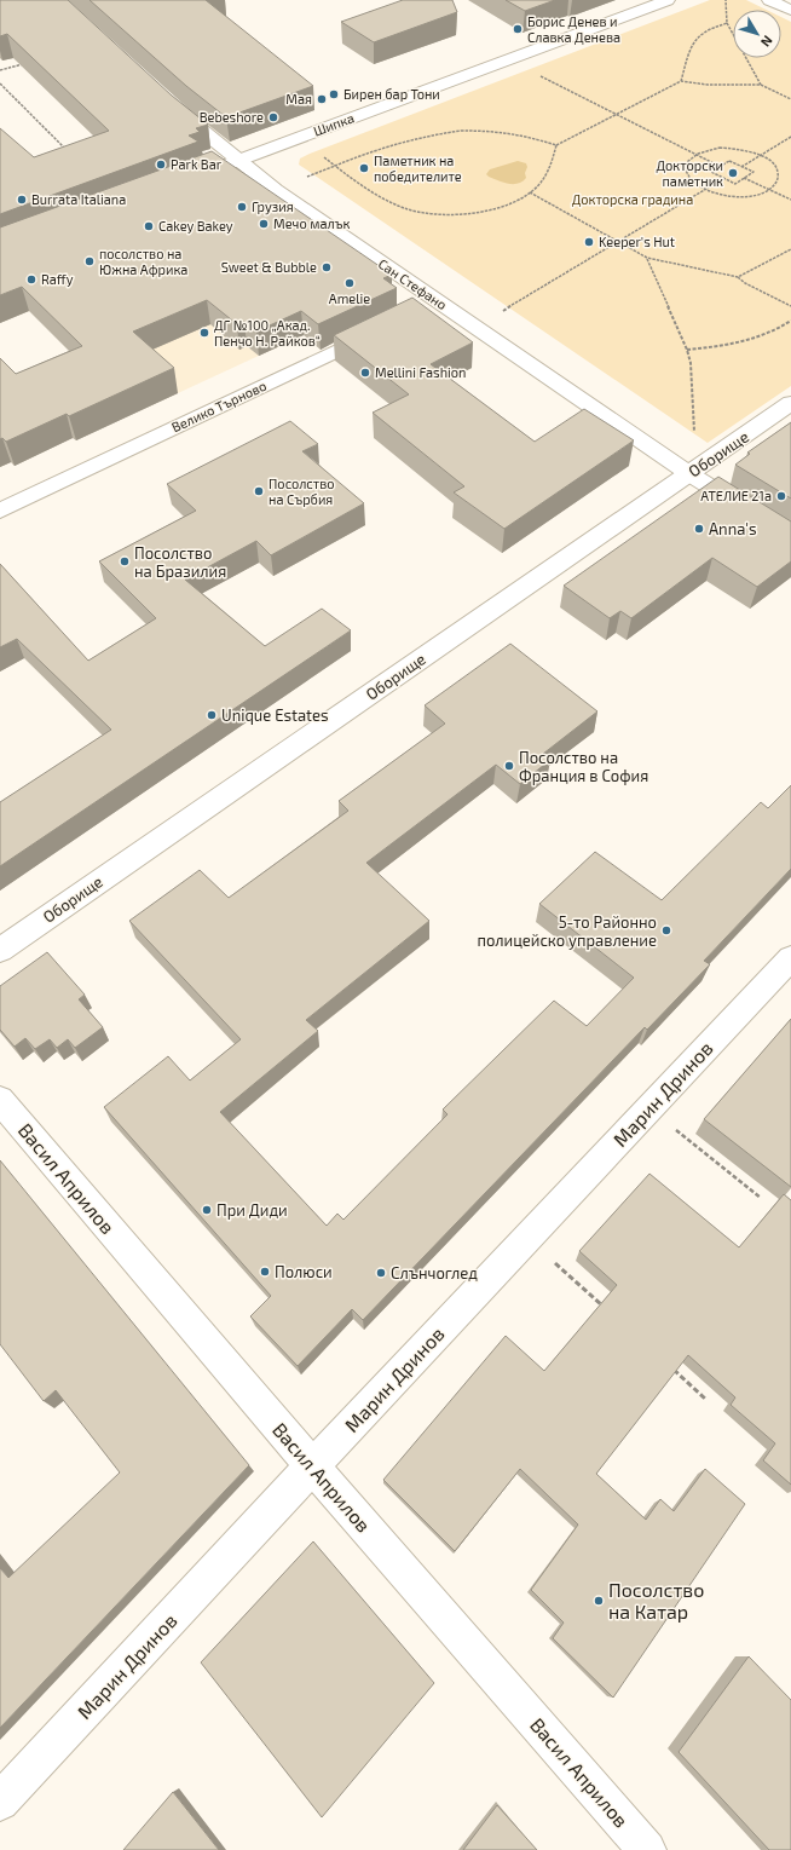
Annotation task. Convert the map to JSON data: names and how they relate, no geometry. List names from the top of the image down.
{
  "streets": {
    "street": [
      "Шипка",
      "Сан Стефано",
      "Велико Търново",
      "Оборище",
      "Марин Дринов",
      "Васил Априлов"
    ]
  },
  "crossings": [
    ["Шипка", "Сан Стефано"],
    ["Сан Стефано", "Оборище"],
    ["Марин Дринов", "Васил Априлов"]
  ],
  "parks": ["Докторска градина"],
  "places": [
    "Борис Денев и Славка Денева",
    "Бирен бар Тони",
    "Мая",
    "Bebeshore",
    "Park Bar",
    "Паметник на победителите",
    "Докторски паметник",
    "Burrata Italiana",
    "Грузия",
    "Мечо малък",
    "Cakey Bakey",
    "Keeper's Hut",
    "посолство на Южна Африка",
    "Sweet & Bubble",
    "Raffy",
    "Amelie",
    "ДГ №100 „Акад. Пенчо Н. Райков“",
    "Mellini Fashion",
    "Посолство на Сърбия",
    "АТЕЛИЕ 21а",
    "Anna's",
    "Посолство на Бразилия",
    "Unique Estates",
    "Посолство на Франция в София",
    "5-то Районно полицейско управление",
    "При Диди",
    "Полюси",
    "Слънчоглед",
    "Посолство на Катар"
  ],
  "north": "bottom right"
}
